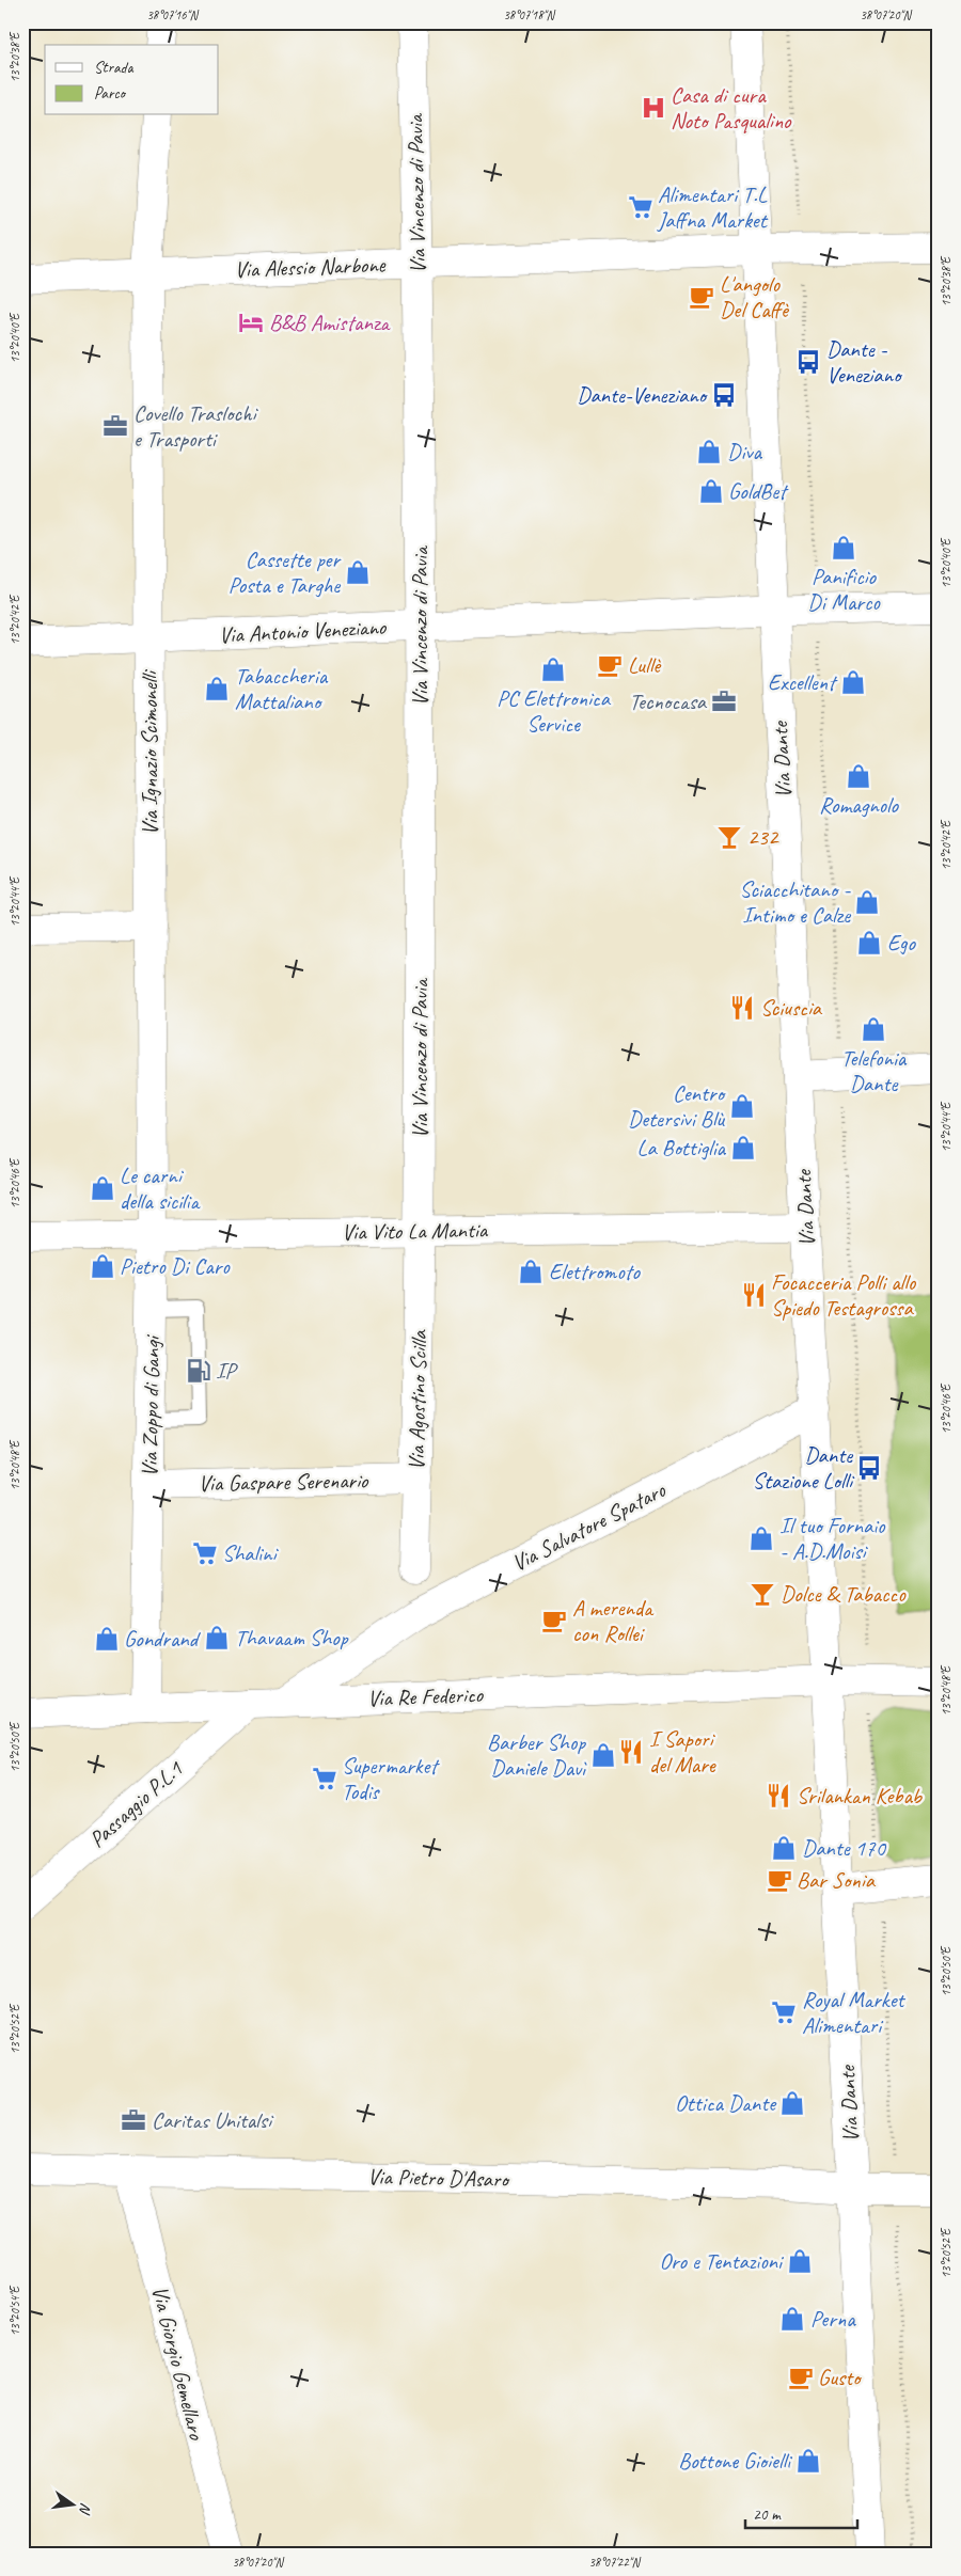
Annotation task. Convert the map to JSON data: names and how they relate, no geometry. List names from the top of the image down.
{
  "streets": {
    "street": [
      "Via Vincenzo di Pavia",
      "Via Alessio Narbone",
      "Via Antonio Veneziano",
      "Via Ignazio Scimonelli",
      "Via Dante",
      "Via Vito La Mantia",
      "Via Agostino Scilla",
      "Via Zoppo di Gangi",
      "Via Gaspare Serenario",
      "Via Salvatore Spataro",
      "Via Re Federico",
      "Passaggio P.L.1",
      "Via Pietro D'Asaro",
      "Via Giorgio Gemellaro"
    ]
  },
  "crossings": [
    ["Via Vincenzo di Pavia", "Via Alessio Narbone"],
    ["Via Vincenzo di Pavia", "Via Antonio Veneziano"],
    ["Via Vincenzo di Pavia", "Via Vito La Mantia"],
    ["Via Vincenzo di Pavia", "Via Agostino Scilla"],
    ["Via Alessio Narbone", "Via Ignazio Scimonelli"],
    ["Via Alessio Narbone", "Via Dante"],
    ["Via Antonio Veneziano", "Via Ignazio Scimonelli"],
    ["Via Antonio Veneziano", "Via Dante"],
    ["Via Ignazio Scimonelli", "Via Vito La Mantia"],
    ["Via Ignazio Scimonelli", "Via Zoppo di Gangi"],
    ["Via Dante", "Via Vito La Mantia"],
    ["Via Dante", "Via Salvatore Spataro"],
    ["Via Dante", "Via Re Federico"],
    ["Via Dante", "Via Pietro D'Asaro"],
    ["Via Vito La Mantia", "Via Agostino Scilla"],
    ["Via Vito La Mantia", "Via Zoppo di Gangi"],
    ["Via Agostino Scilla", "Via Gaspare Serenario"],
    ["Via Zoppo di Gangi", "Via Gaspare Serenario"],
    ["Via Zoppo di Gangi", "Via Re Federico"],
    ["Via Salvatore Spataro", "Via Re Federico"],
    ["Via Re Federico", "Passaggio P.L.1"],
    ["Via Pietro D'Asaro", "Via Giorgio Gemellaro"]
  ],
  "places": {
    "hospital": ["Casa di cura Noto Pasqualino"],
    "supermarket": [
      "Alimentari T.L Jaffna Market",
      "Shalini",
      "Supermarket Todis",
      "Royal Market Alimentari"
    ],
    "cafe": [
      "L'angolo Del Caffè",
      "Lullè",
      "A merenda con Rollei",
      "Bar Sonia",
      "Gusto"
    ],
    "hotel": ["B&B Amistanza"],
    "bus stop": ["Dante - Veneziano", "Dante-Veneziano", "Dante Stazione Lolli"],
    "office": ["Covello Traslochi e Trasporti", "Tecnocasa", "Caritas Unitalsi"],
    "shop": [
      "Diva",
      "GoldBet",
      "Panificio Di Marco",
      "Cassette per Posta e Targhe",
      "PC Elettronica Service",
      "Excellent",
      "Tabaccheria Mattaliano",
      "Romagnolo",
      "Sciacchitano - Intimo e Calze",
      "Ego",
      "Telefonia Dante",
      "Centro Detersivi Blù",
      "La Bottiglia",
      "Le carni della sicilia",
      "Pietro Di Caro",
      "Elettromoto",
      "Il tuo Fornaio - A.D.Moisi",
      "Thavaam Shop",
      "Gondrand",
      "Barber Shop Daniele Davì",
      "Dante 170",
      "Ottica Dante",
      "Oro e Tentazioni",
      "Perna",
      "Bottone Gioielli"
    ],
    "bar": ["232", "Dolce & Tabacco"],
    "restaurant": [
      "Sciuscia",
      "Focacceria Polli allo Spiedo Testagrossa",
      "I Sapori del Mare",
      "Srilankan Kebab"
    ],
    "fuel station": ["IP"]
  },
  "legend": ["Strada", "Parco"],
  "scale_bar": "20 m",
  "north": "right",
  "coordinates": [
    "38°07'16\"N",
    "38°07'18\"N",
    "38°07'20\"N",
    "13°20'38\"E",
    "13°20'40\"E",
    "13°20'42\"E",
    "13°20'44\"E",
    "13°20'46\"E",
    "13°20'48\"E",
    "13°20'50\"E",
    "13°20'52\"E",
    "13°20'54\"E",
    "38°07'22\"N"
  ]
}
